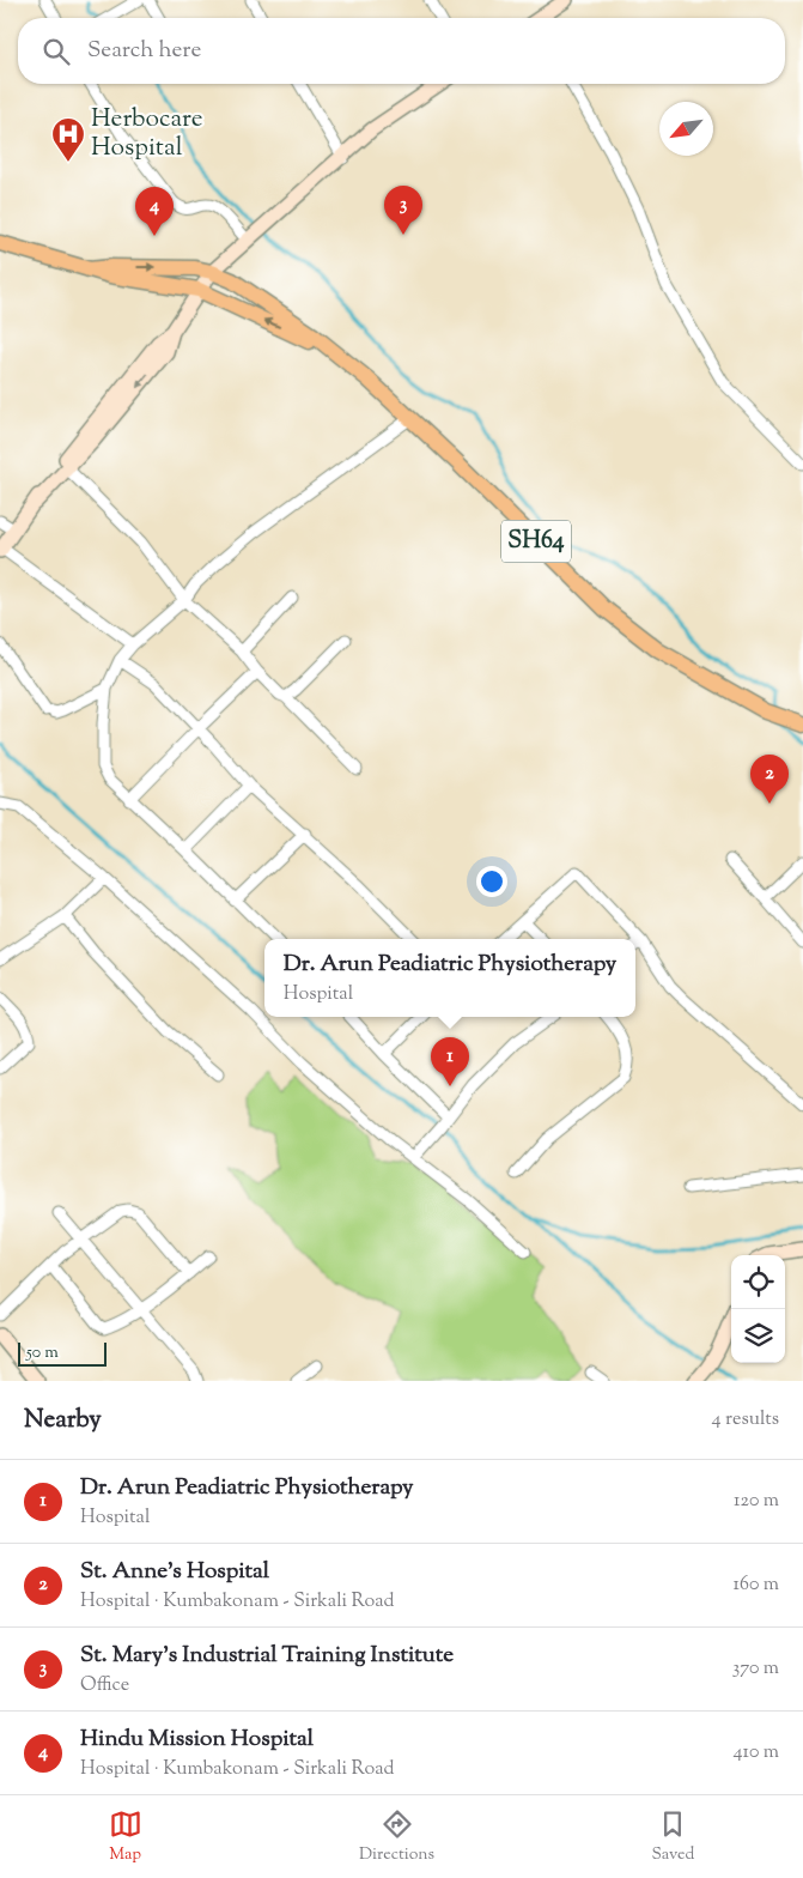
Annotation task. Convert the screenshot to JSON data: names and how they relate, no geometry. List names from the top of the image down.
{
  "streets": {
    "main road": ["SH64"]
  },
  "places": {
    "hospital": ["Herbocare Hospital"]
  },
  "scale_bar": "50 m",
  "north": "bottom left",
  "page": {
    "search": "Search here",
    "pins": [
      "3",
      "4",
      "2",
      "1"
    ],
    "popup": ["Dr. Arun Peadiatric Physiotherapy", "Hospital"],
    "scale": "50 m",
    "heading": ["Nearby", "4 results"],
    "list": [
      {
        "mark": "1",
        "name": "Dr. Arun Peadiatric Physiotherapy",
        "note": "Hospital",
        "value": "120 m"
      },
      {
        "mark": "2",
        "name": "St. Anne's Hospital",
        "note": "Hospital · Kumbakonam - Sirkali Road",
        "value": "160 m"
      },
      {
        "mark": "3",
        "name": "St. Mary's Industrial Training Institute",
        "note": "Office",
        "value": "370 m"
      },
      {
        "mark": "4",
        "name": "Hindu Mission Hospital",
        "note": "Hospital · Kumbakonam - Sirkali Road",
        "value": "410 m"
      }
    ],
    "nav": ["Map", "Directions", "Saved"]
  }
}
